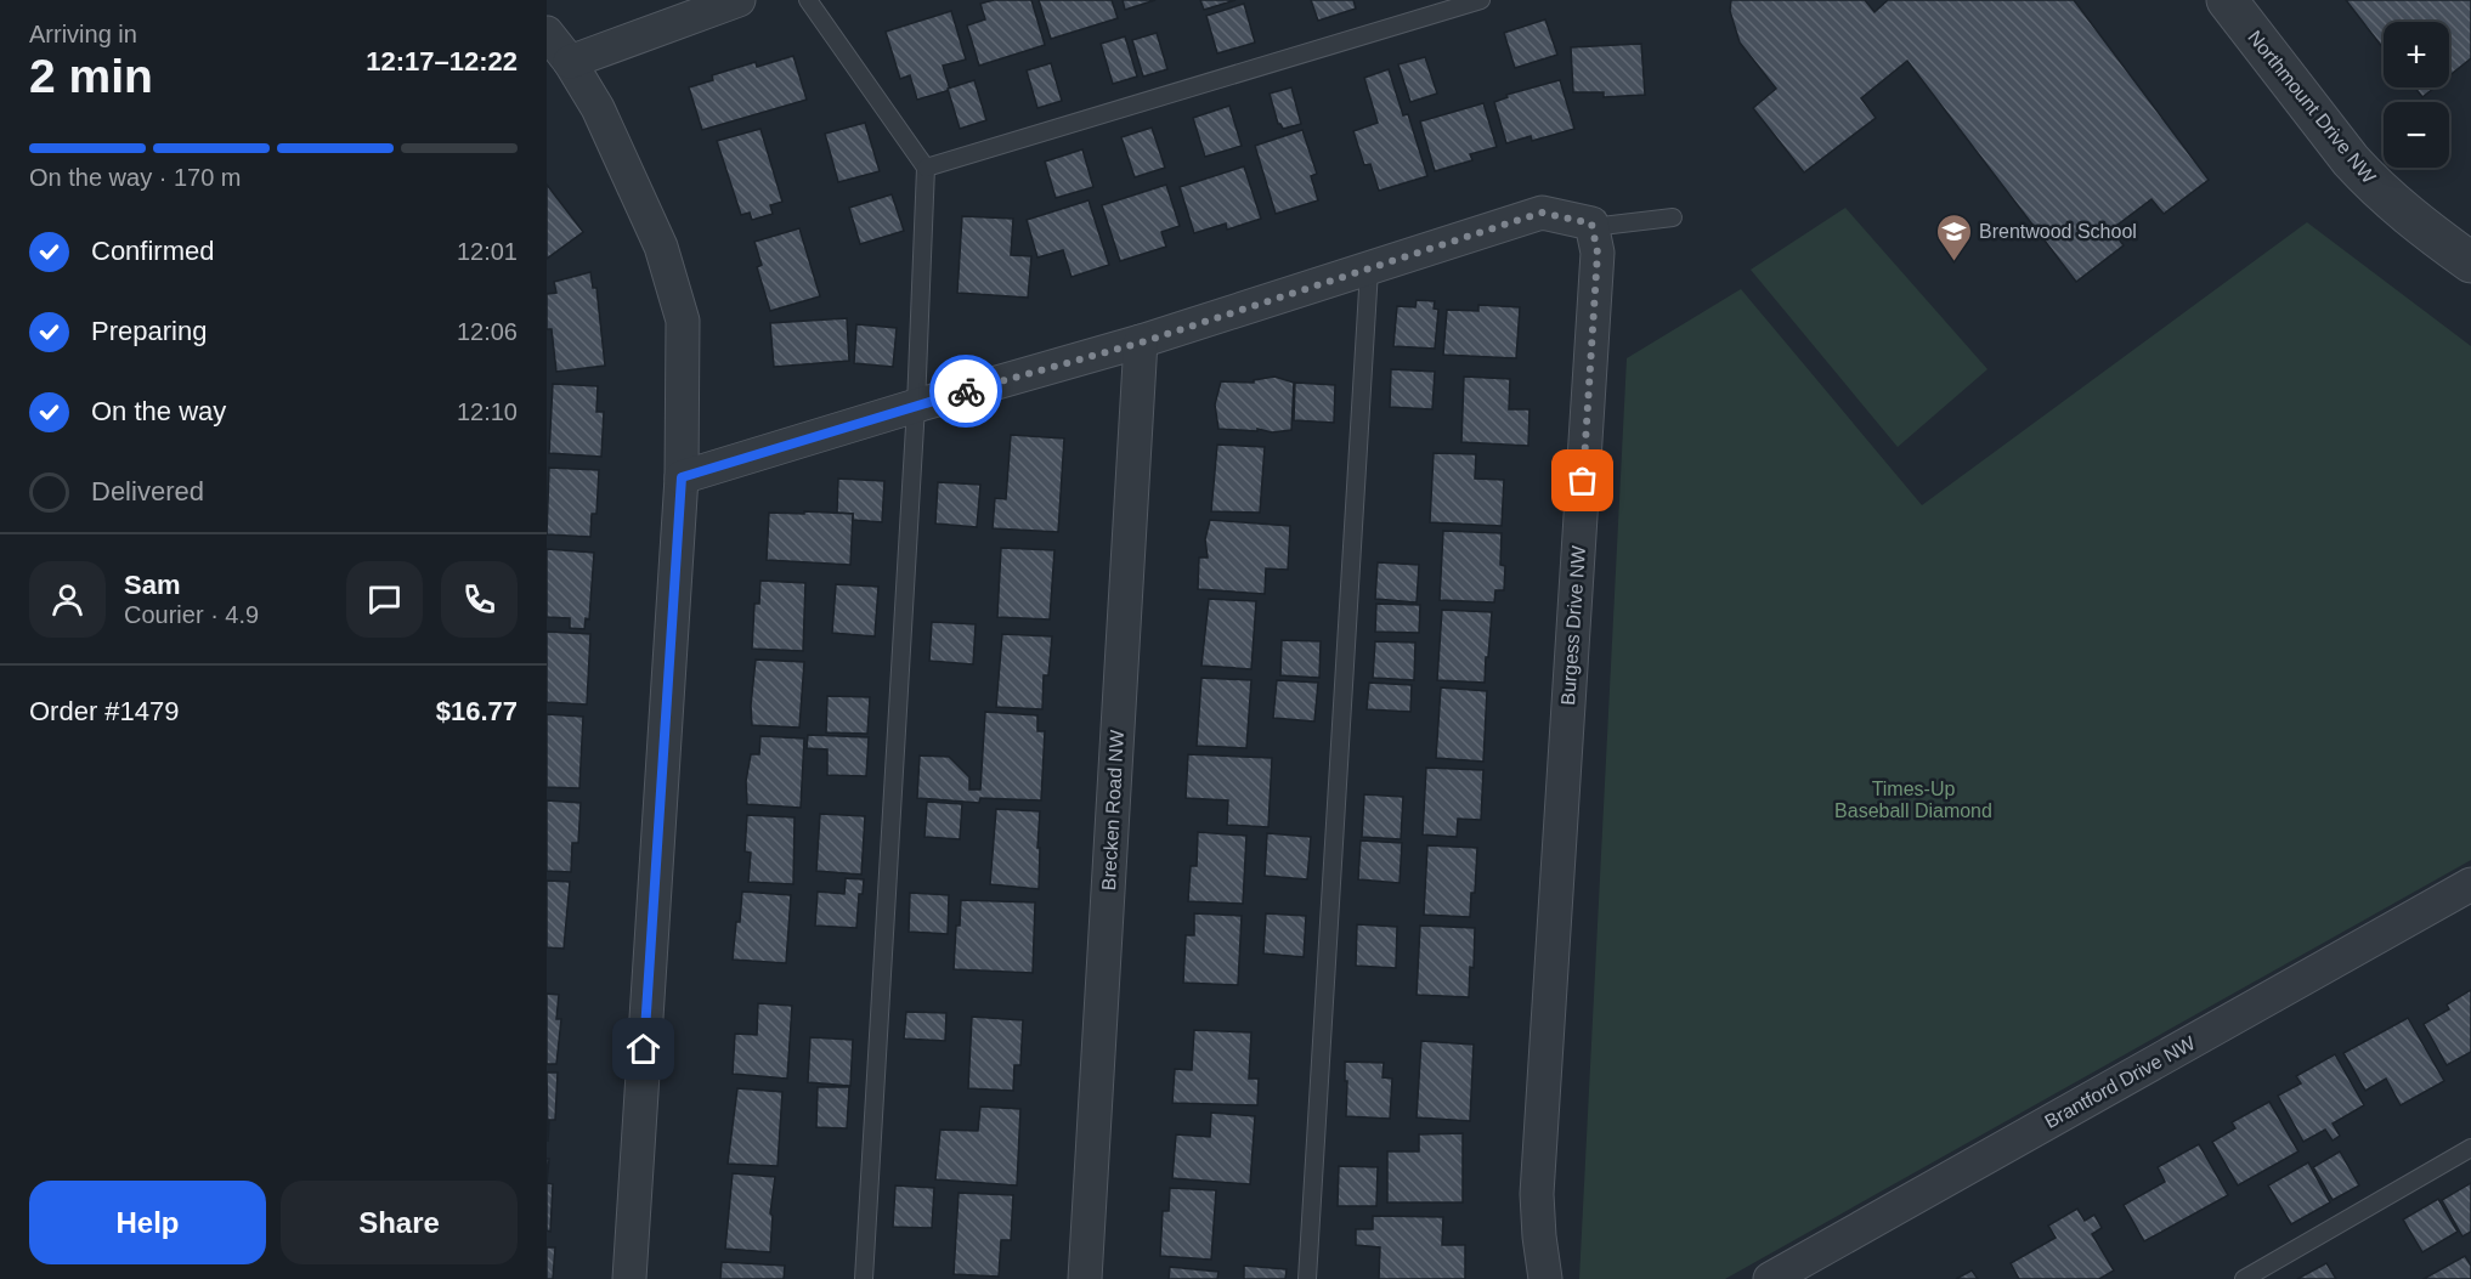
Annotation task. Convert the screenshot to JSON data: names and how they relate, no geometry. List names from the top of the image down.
{
  "streets": {
    "street": [
      "Northmount Drive NW",
      "Burgess Drive NW",
      "Brecken Road NW",
      "Brantford Drive NW"
    ]
  },
  "parks": ["Times-Up Baseball Diamond"],
  "places": {
    "school or university": ["Brentwood School"]
  },
  "page": {
    "heading": ["2 min", "Arriving in", "12:17–12:22"],
    "panel": [
      "Sam",
      "Courier · 4.9",
      "Order #1479",
      "$16.77"
    ],
    "map_buttons": ["+", "−"],
    "bar": "On the way · 170 m",
    "list": [
      ["Confirmed", "12:01"],
      ["Preparing", "12:06"],
      ["On the way", "12:10"],
      "Delivered"
    ],
    "buttons": ["Help", "Share"]
  }
}
